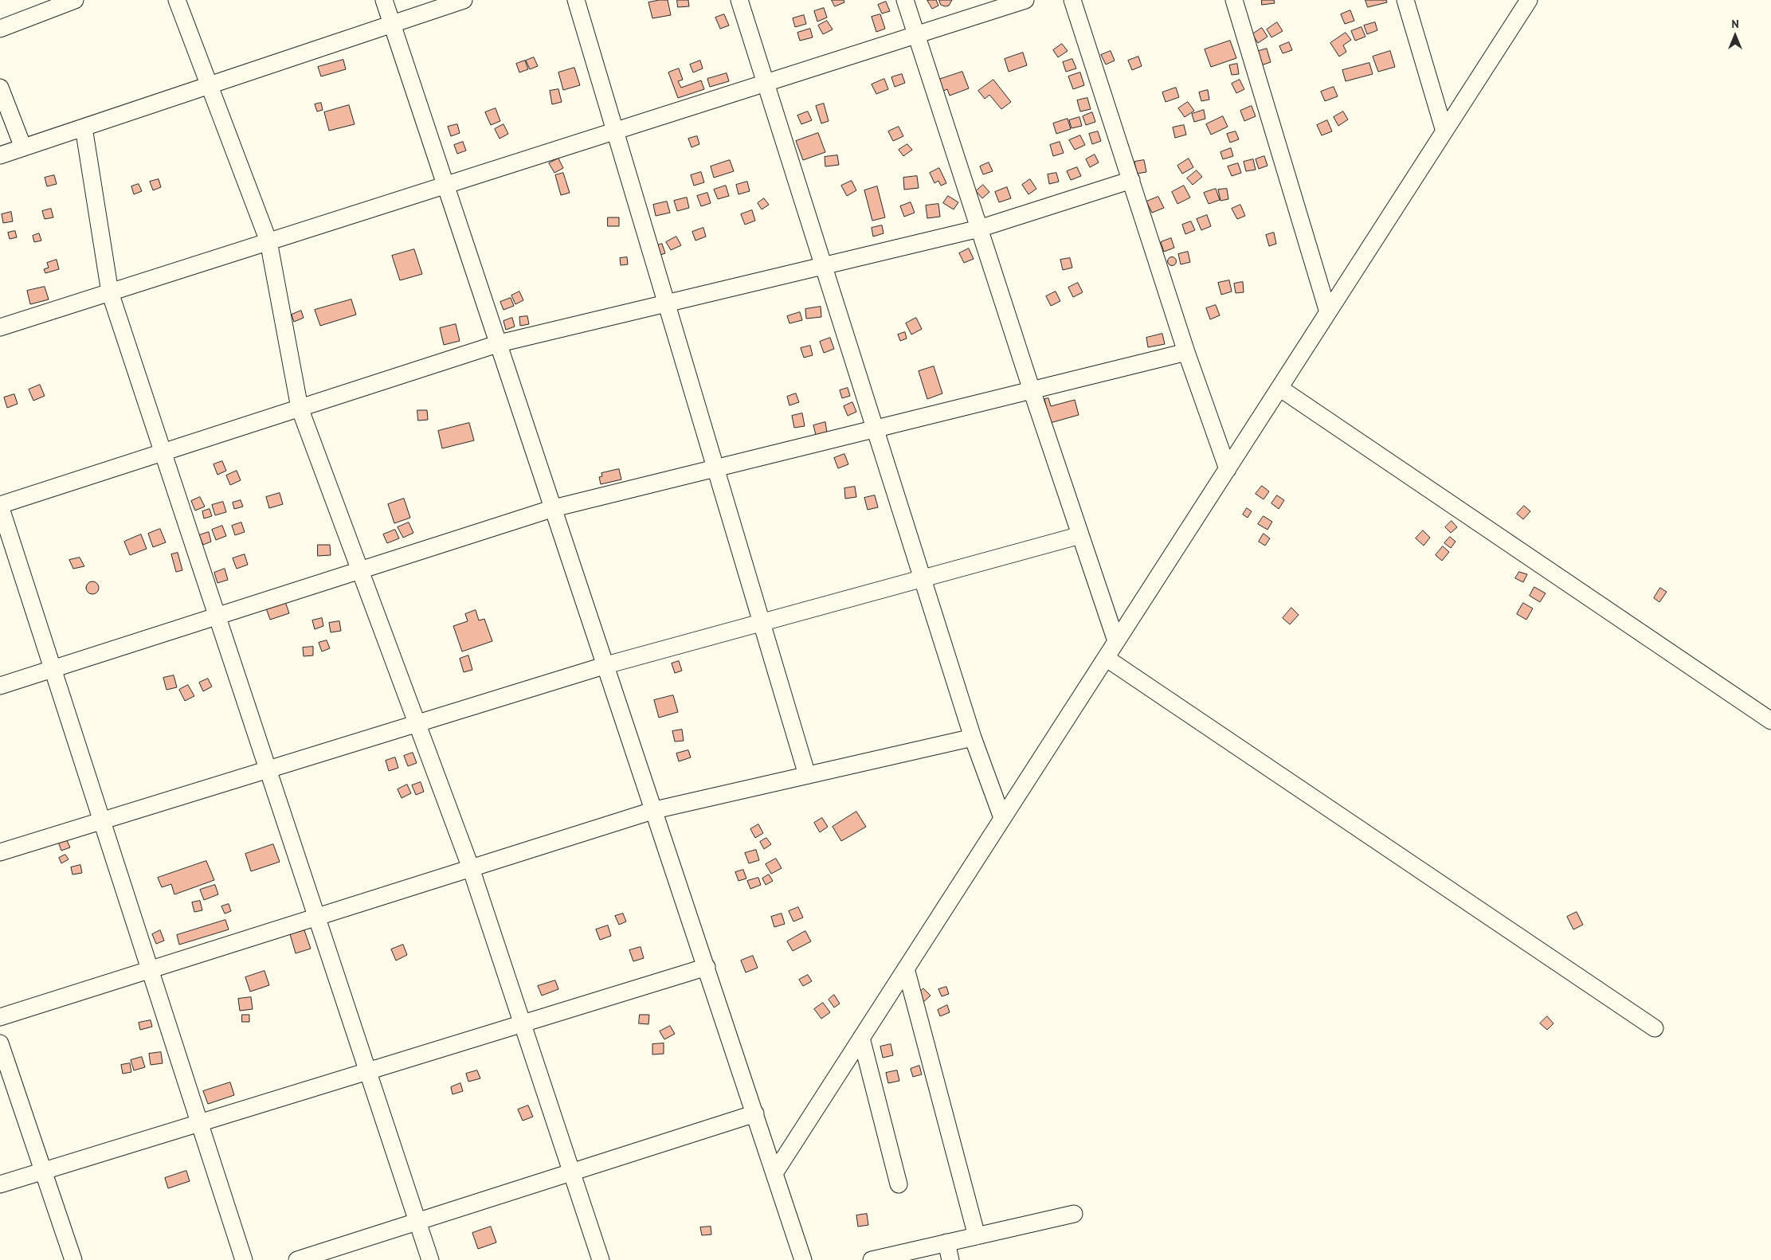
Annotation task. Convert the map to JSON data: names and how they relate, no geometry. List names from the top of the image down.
{
  "north": "top"
}
